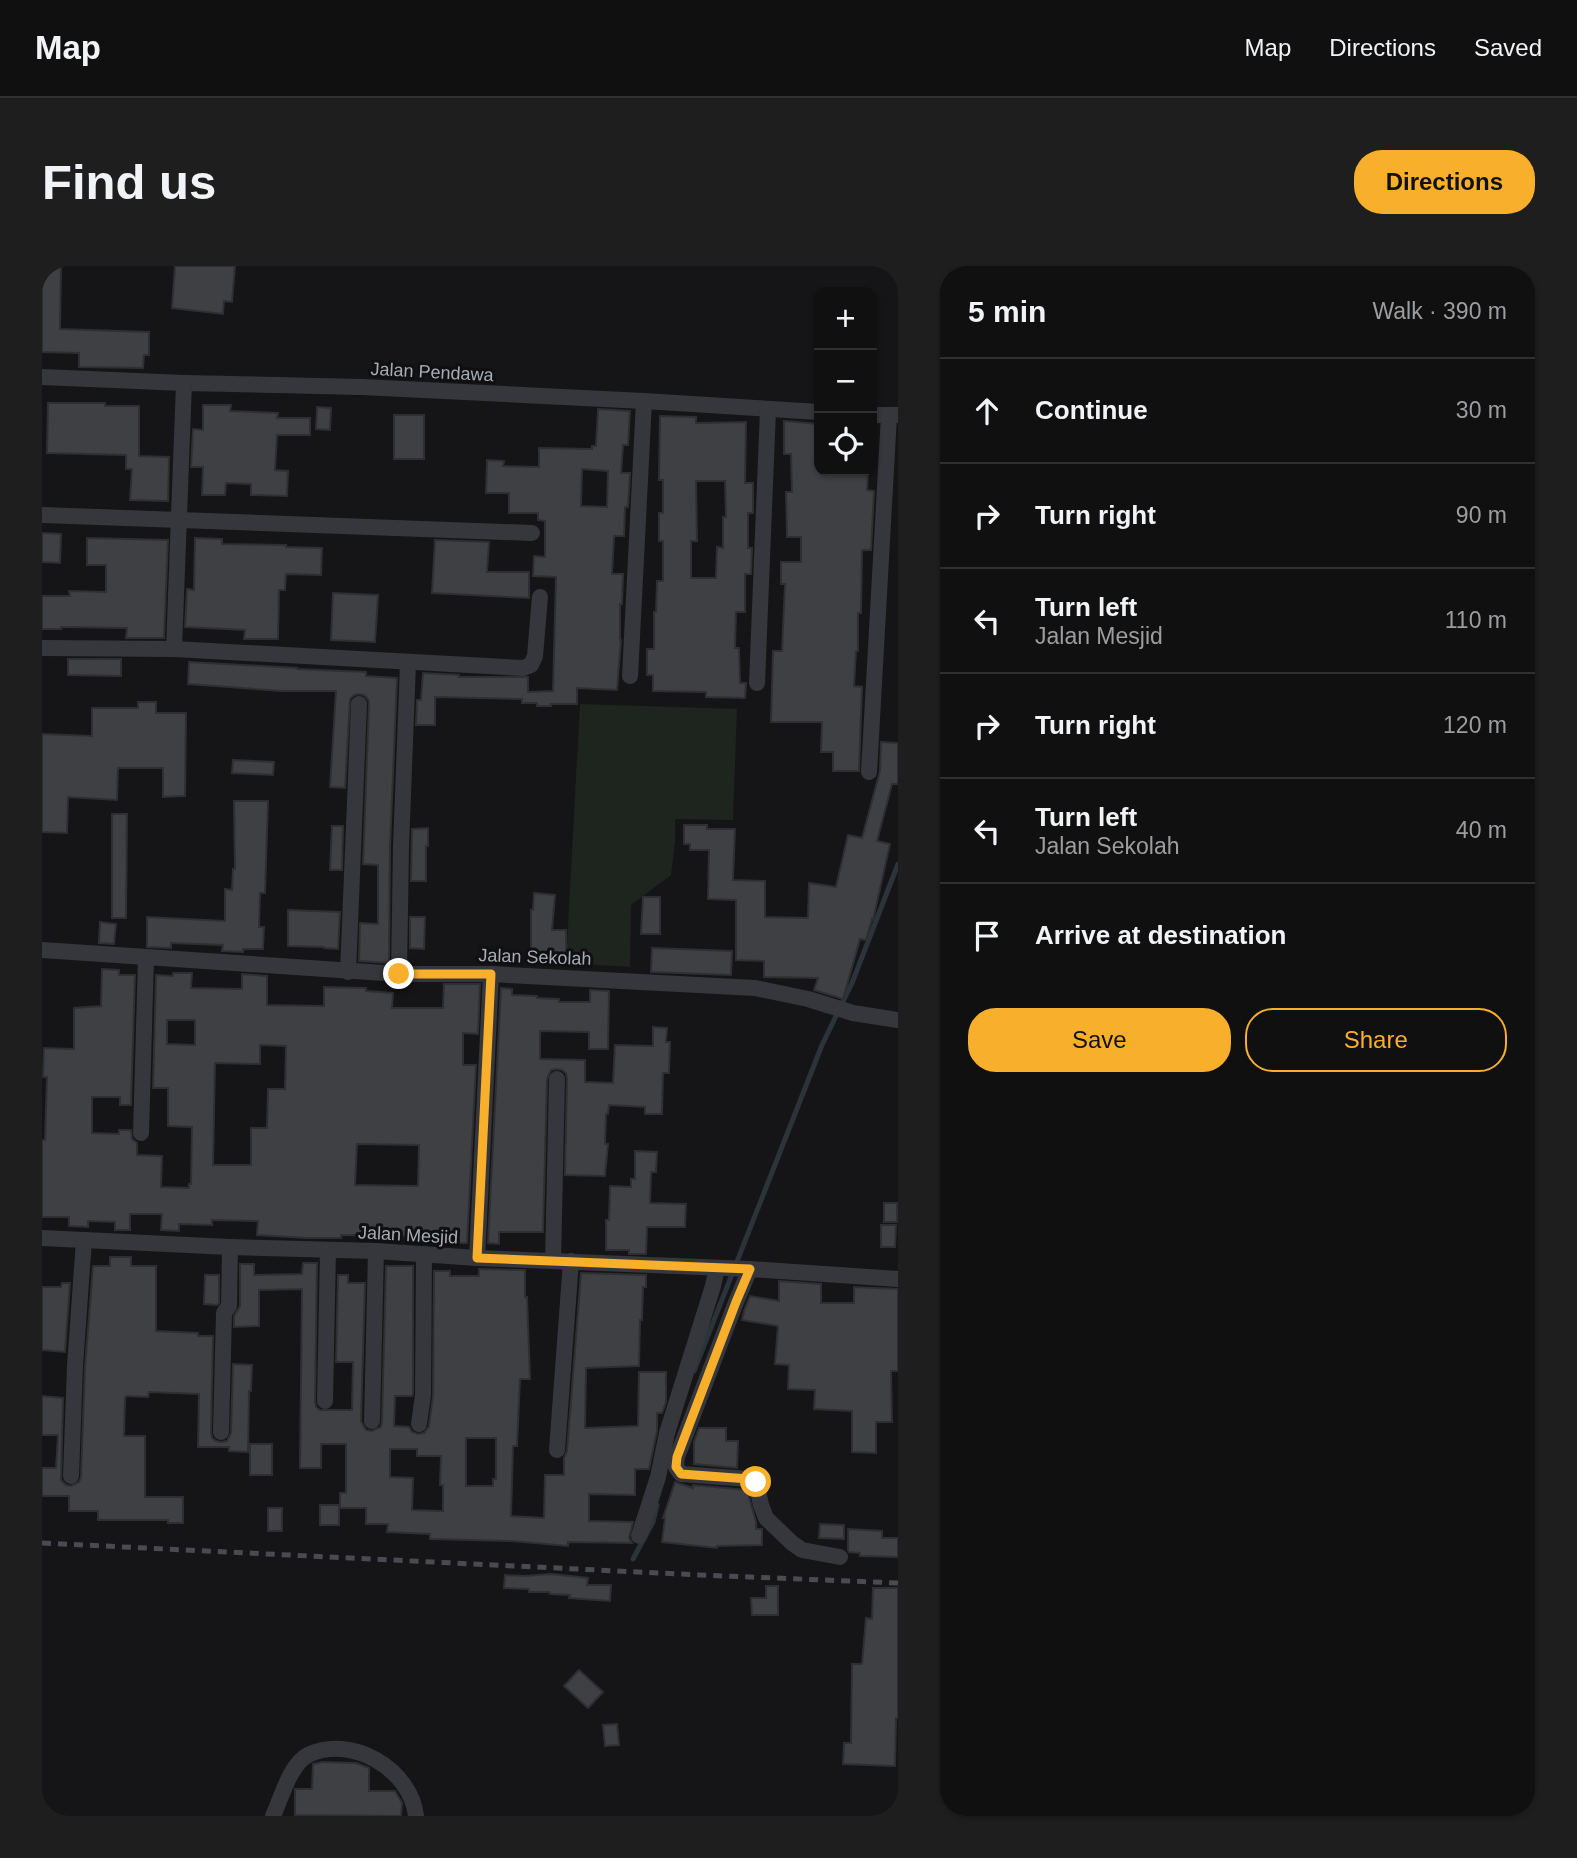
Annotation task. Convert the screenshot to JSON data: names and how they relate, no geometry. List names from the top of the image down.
{
  "streets": {
    "street": ["Jalan Pendawa", "Jalan Sekolah", "Jalan Mesjid"]
  },
  "page": {
    "header": "Map",
    "nav": ["Map", "Directions", "Saved"],
    "buttons": [
      "Directions",
      ["Save", "Share"]
    ],
    "title": "Find us",
    "heading": ["5 min", "Walk · 390 m"],
    "map_buttons": ["+", "−"],
    "list": [
      ["Continue", "30 m"],
      ["Turn right", "90 m"],
      ["Turn left", "Jalan Mesjid", "110 m"],
      ["Turn right", "120 m"],
      ["Turn left", "Jalan Sekolah", "40 m"],
      "Arrive at destination"
    ]
  }
}
